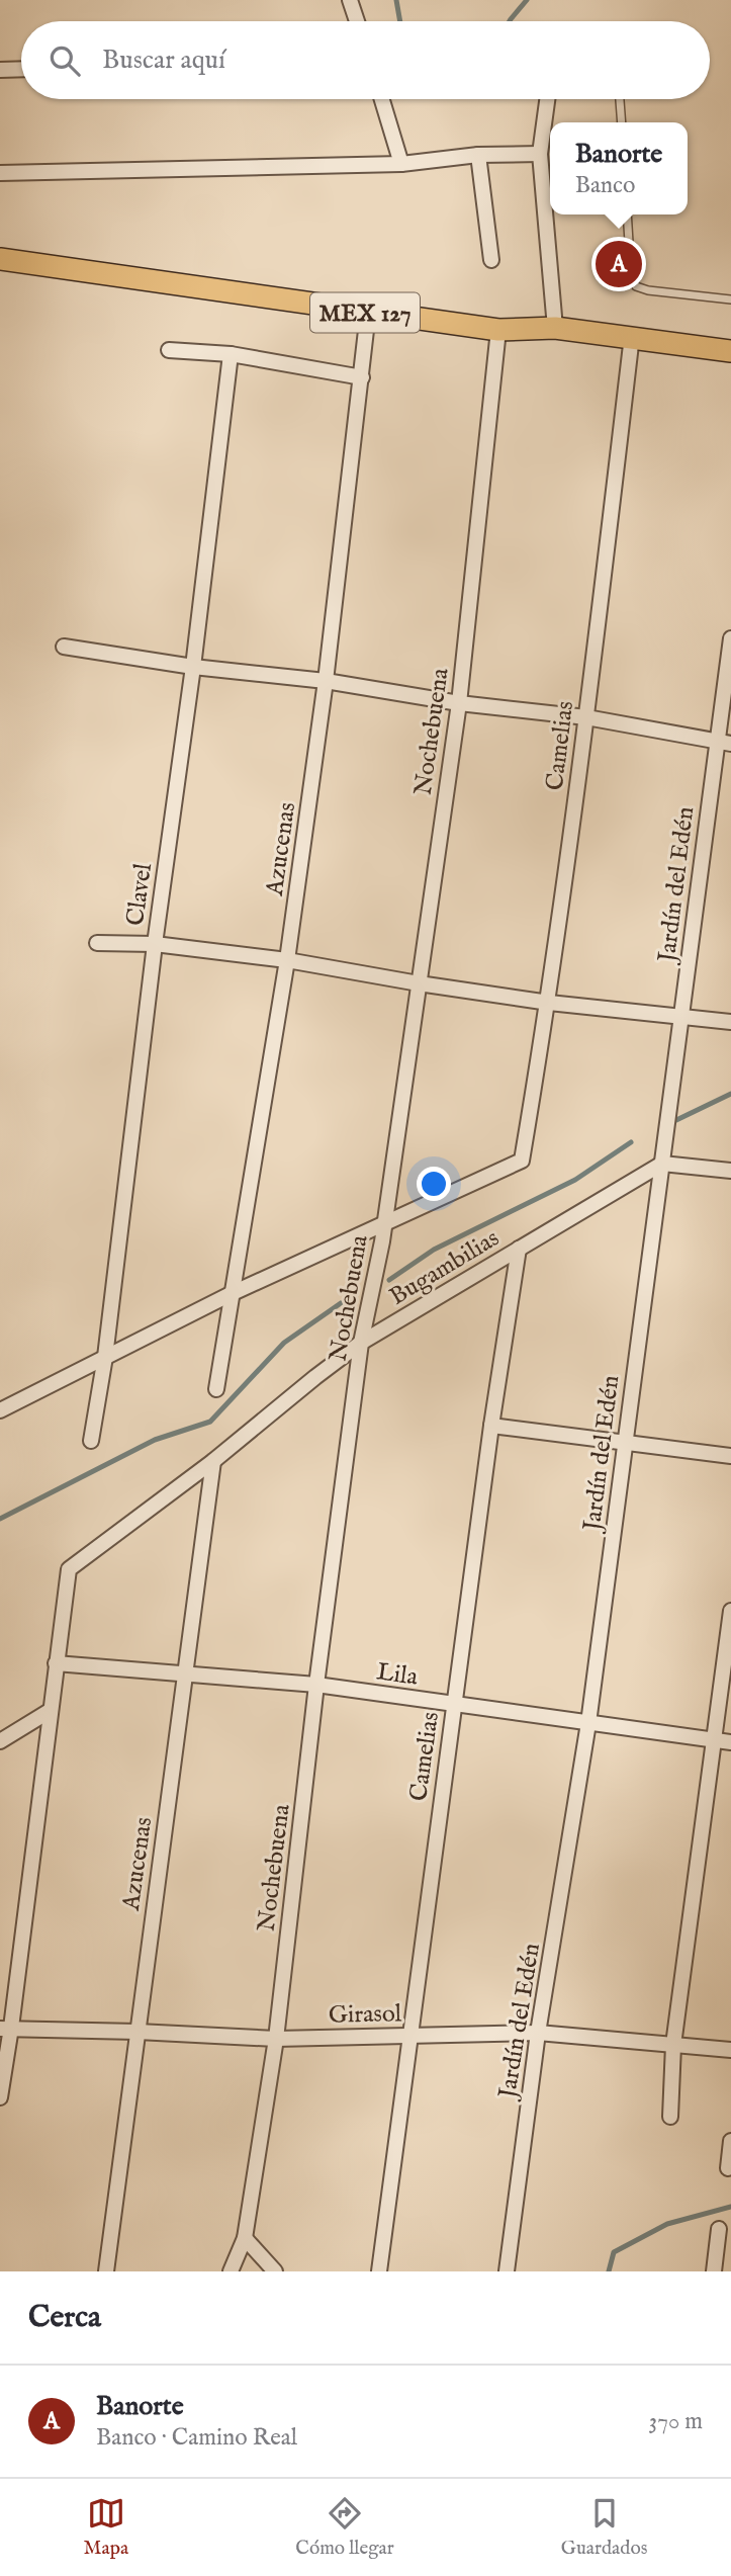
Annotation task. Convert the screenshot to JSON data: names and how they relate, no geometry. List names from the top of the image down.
{
  "streets": {
    "main road": ["MEX 127"],
    "street": [
      "Nochebuena",
      "Camelias",
      "Azucenas",
      "Jardín del Edén",
      "Clavel",
      "Bugambilias",
      "Lila",
      "Girasol"
    ]
  },
  "crossings": [
    ["MEX 127", "Nochebuena"],
    ["MEX 127", "Camelias"],
    ["MEX 127", "Azucenas"],
    ["Nochebuena", "Camelias"],
    ["Nochebuena", "Bugambilias"],
    ["Nochebuena", "Lila"],
    ["Nochebuena", "Girasol"],
    ["Camelias", "Bugambilias"],
    ["Camelias", "Lila"],
    ["Camelias", "Girasol"],
    ["Azucenas", "Bugambilias"],
    ["Azucenas", "Lila"],
    ["Azucenas", "Girasol"],
    ["Jardín del Edén", "Bugambilias"],
    ["Jardín del Edén", "Lila"],
    ["Jardín del Edén", "Girasol"],
    ["Bugambilias", "Lila"]
  ],
  "page": {
    "search": "Buscar aquí",
    "popup": ["Banorte", "Banco"],
    "pins": "A",
    "heading": "Cerca",
    "list": [
      {
        "mark": "A",
        "name": "Banorte",
        "note": "Banco · Camino Real",
        "value": "370 m"
      }
    ],
    "nav": ["Mapa", "Cómo llegar", "Guardados"]
  }
}
